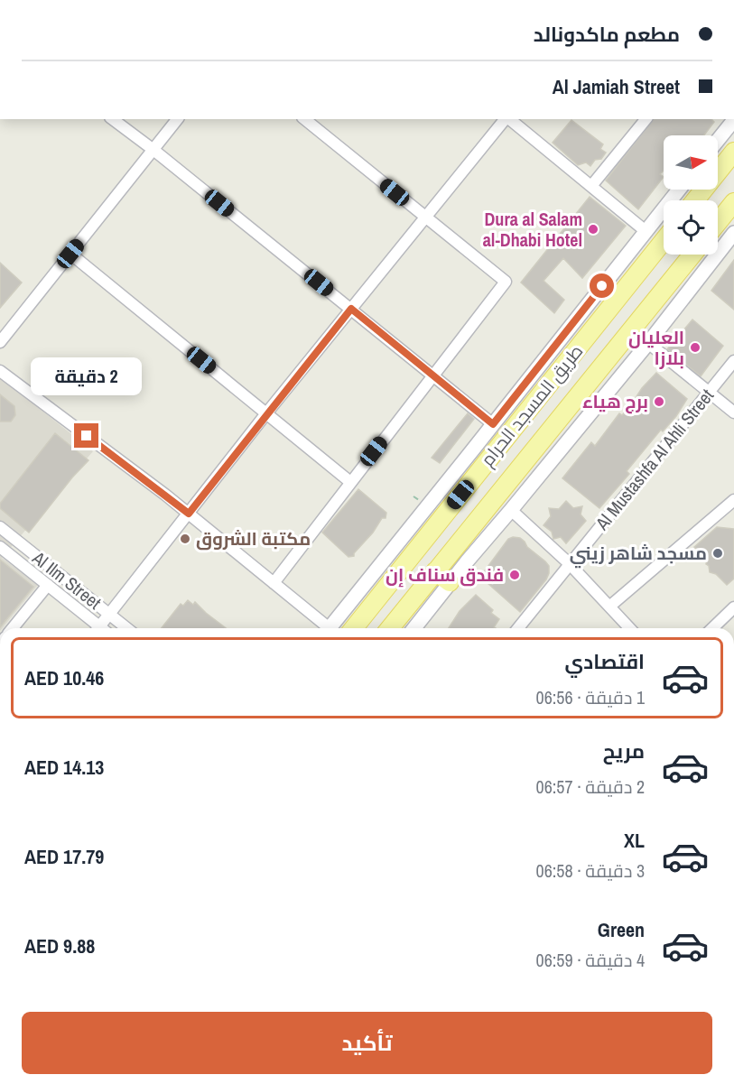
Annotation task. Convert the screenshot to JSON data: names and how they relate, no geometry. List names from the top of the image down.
{
  "streets": {
    "main road": ["طريق المسجد الحرام"],
    "street": ["Al Mustashfa Al Ahli Street", "Al Ilm Street"]
  },
  "places": [
    "Dura al Salam al-Dhabi Hotel",
    "العليان بلازا",
    "برج هياء",
    "مكتبة الشروق",
    "مسجد شاهر زيني",
    "فندق سناف إن"
  ],
  "north": "right",
  "page": {
    "banner": ["مطعم ماكدونالد", "Al Jamiah Street"],
    "bubble": "2 دقيقة",
    "list": [
      {
        "name": "اقتصادي",
        "note": "1 دقيقة · 06:56",
        "value": "AED 10.46"
      },
      {
        "name": "مريح",
        "note": "2 دقيقة · 06:57",
        "value": "AED 14.13"
      },
      {
        "name": "XL",
        "note": "3 دقيقة · 06:58",
        "value": "AED 17.79"
      },
      {
        "name": "Green",
        "note": "4 دقيقة · 06:59",
        "value": "AED 9.88"
      }
    ],
    "buttons": "تأكيد"
  }
}
